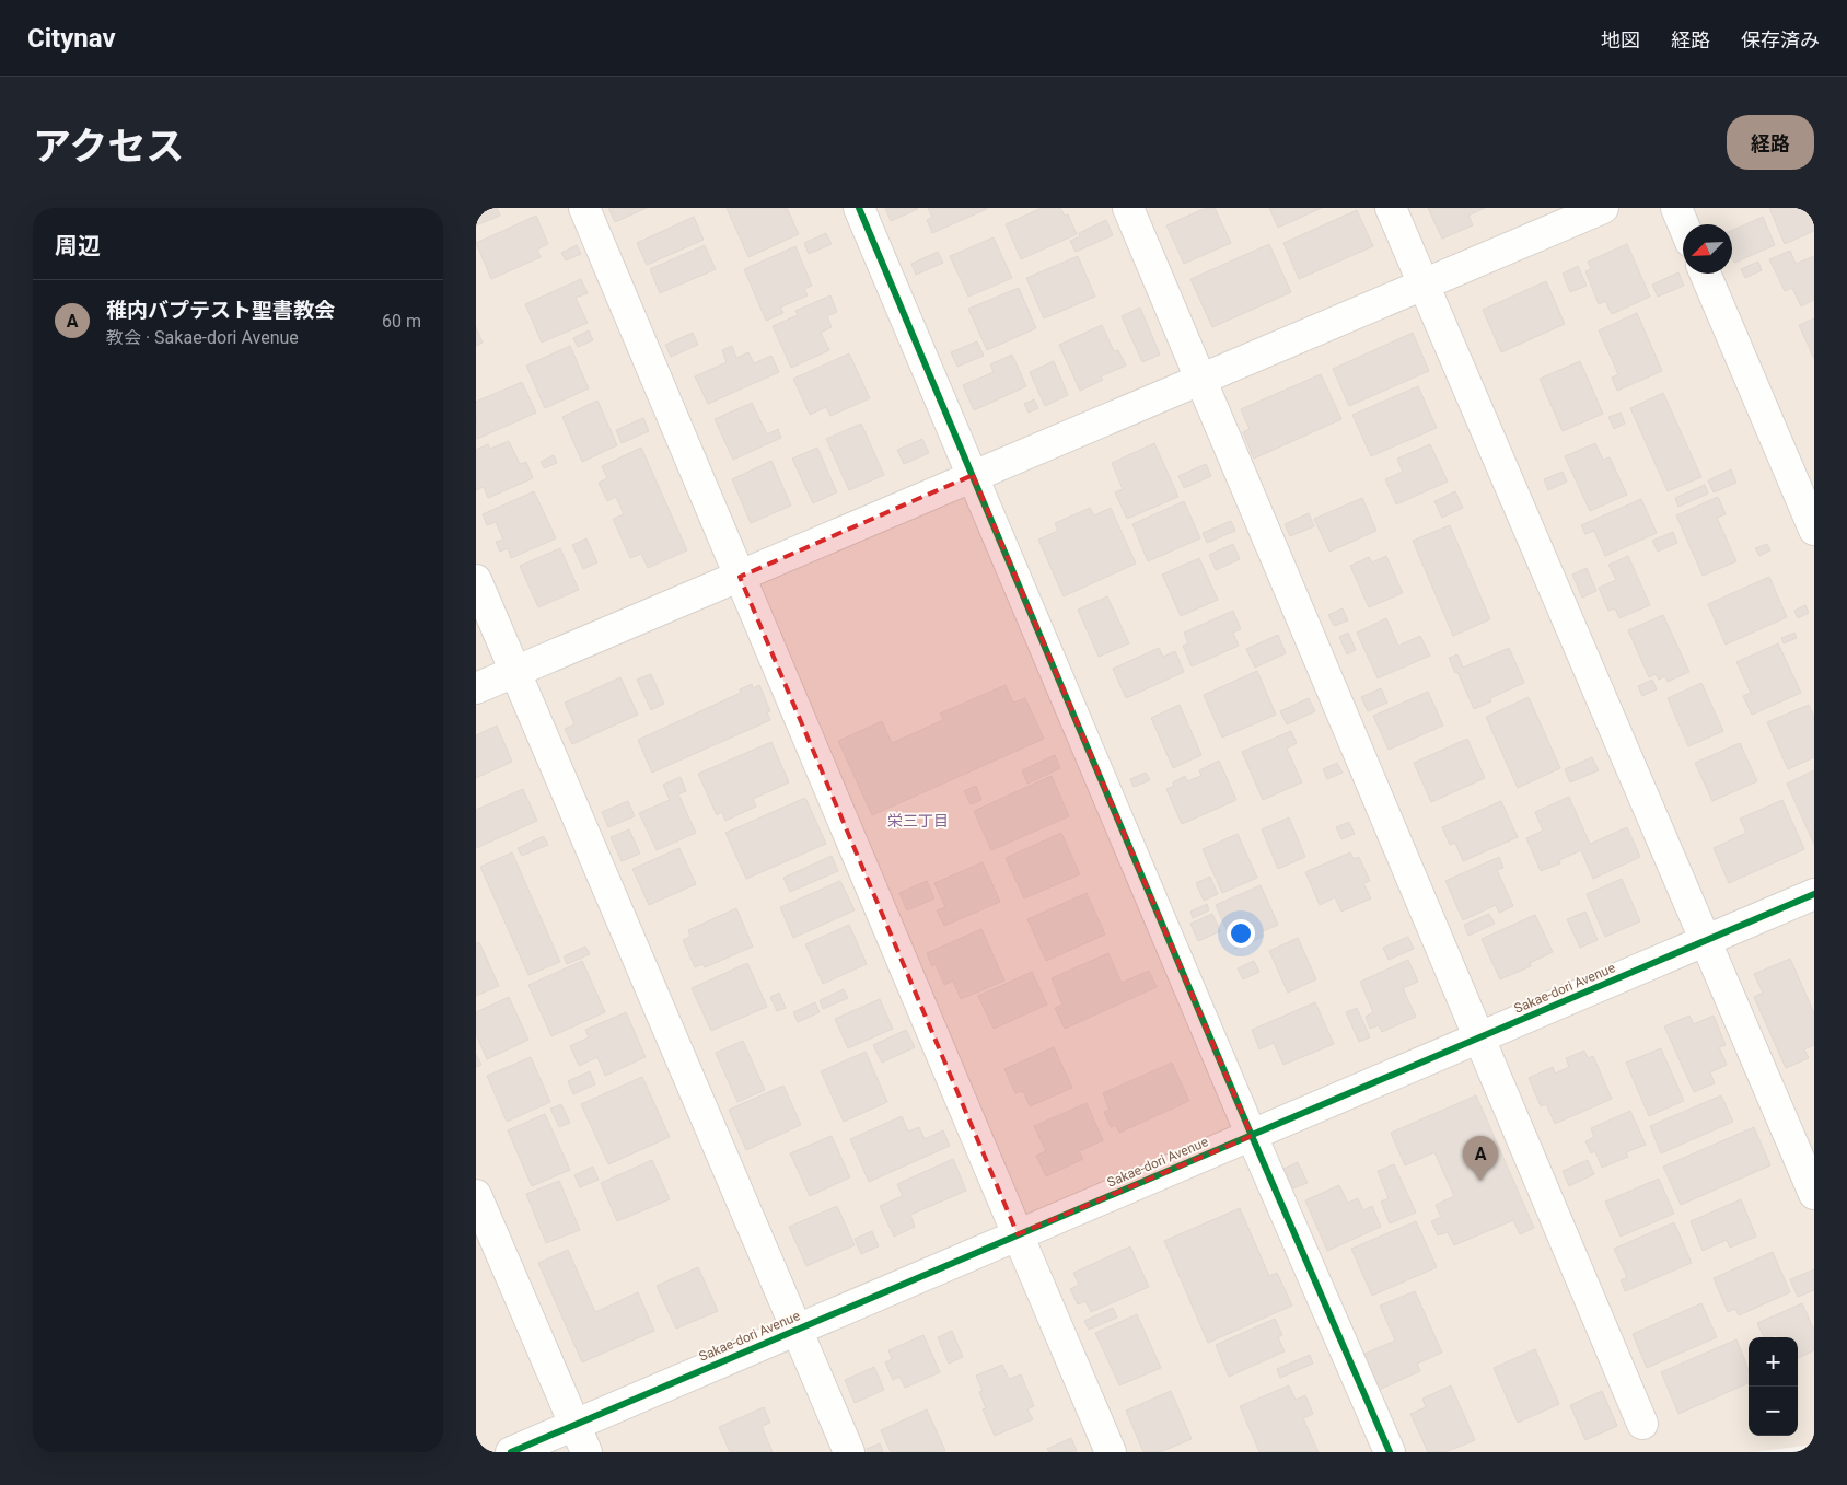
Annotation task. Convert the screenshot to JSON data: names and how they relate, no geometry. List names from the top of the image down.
{
  "streets": {
    "street": ["Sakae-dori Avenue"]
  },
  "districts": ["栄三丁目"],
  "north": "bottom left",
  "page": {
    "header": "Citynav",
    "nav": ["地図", "経路", "保存済み"],
    "title": "アクセス",
    "buttons": "経路",
    "heading": "周辺",
    "list": [
      {
        "mark": "A",
        "name": "稚内バプテスト聖書教会",
        "note": "教会 · Sakae-dori Avenue",
        "value": "60 m"
      }
    ],
    "pins": "A",
    "map_buttons": ["+", "−"]
  }
}
